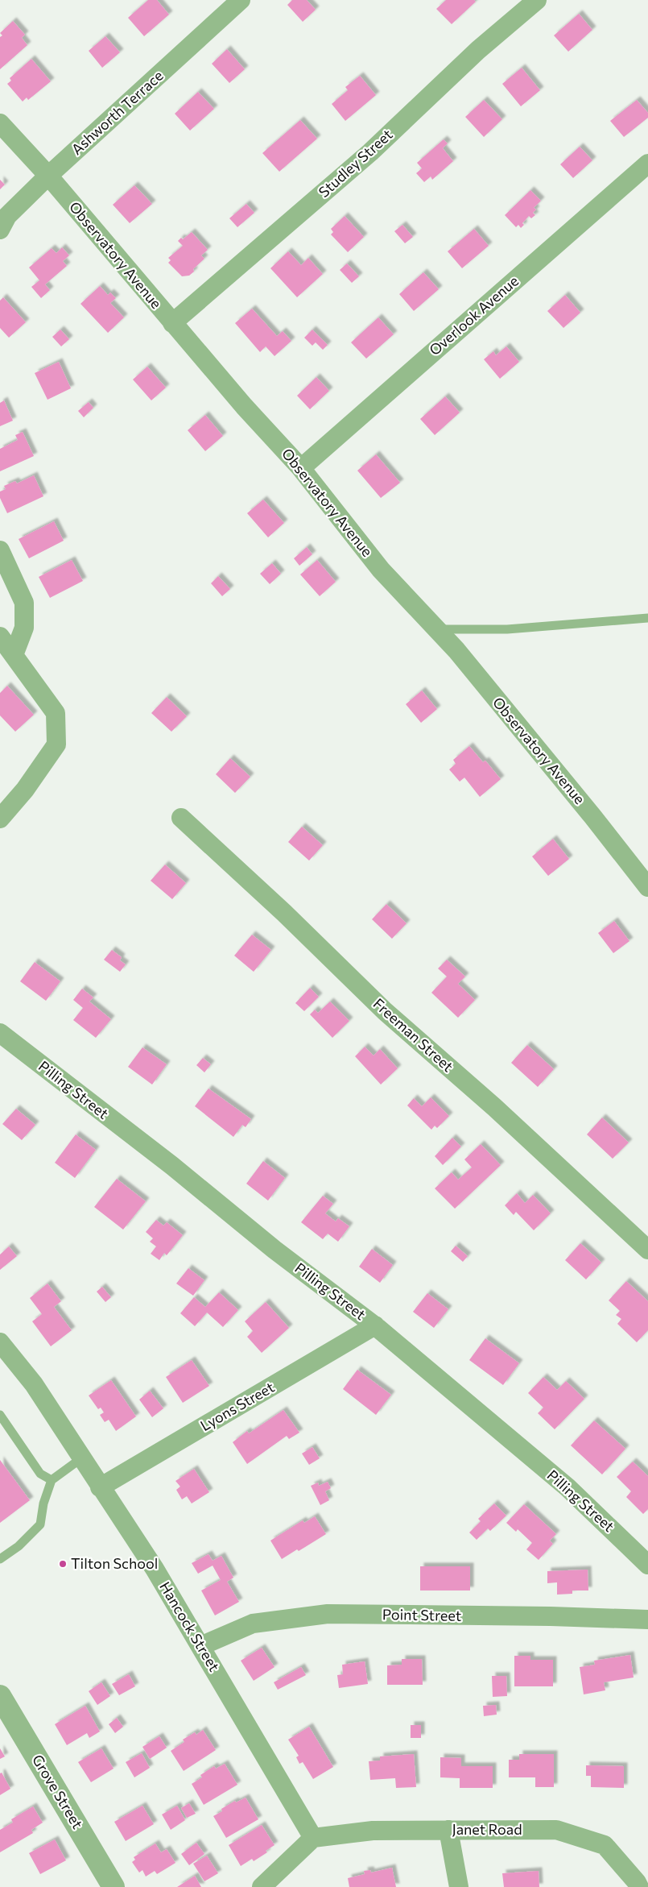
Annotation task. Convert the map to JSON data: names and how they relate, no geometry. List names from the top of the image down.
{
  "streets": {
    "street": [
      "Ashworth Terrace",
      "Studley Street",
      "Observatory Avenue",
      "Overlook Avenue",
      "Freeman Street",
      "Pilling Street",
      "Lyons Street",
      "Point Street",
      "Hancock Street",
      "Grove Street",
      "Janet Road"
    ]
  },
  "crossings": [
    ["Ashworth Terrace", "Observatory Avenue"],
    ["Studley Street", "Observatory Avenue"],
    ["Observatory Avenue", "Overlook Avenue"],
    ["Pilling Street", "Lyons Street"],
    ["Lyons Street", "Hancock Street"],
    ["Point Street", "Hancock Street"],
    ["Hancock Street", "Janet Road"]
  ],
  "places": ["Tilton School"]
}
